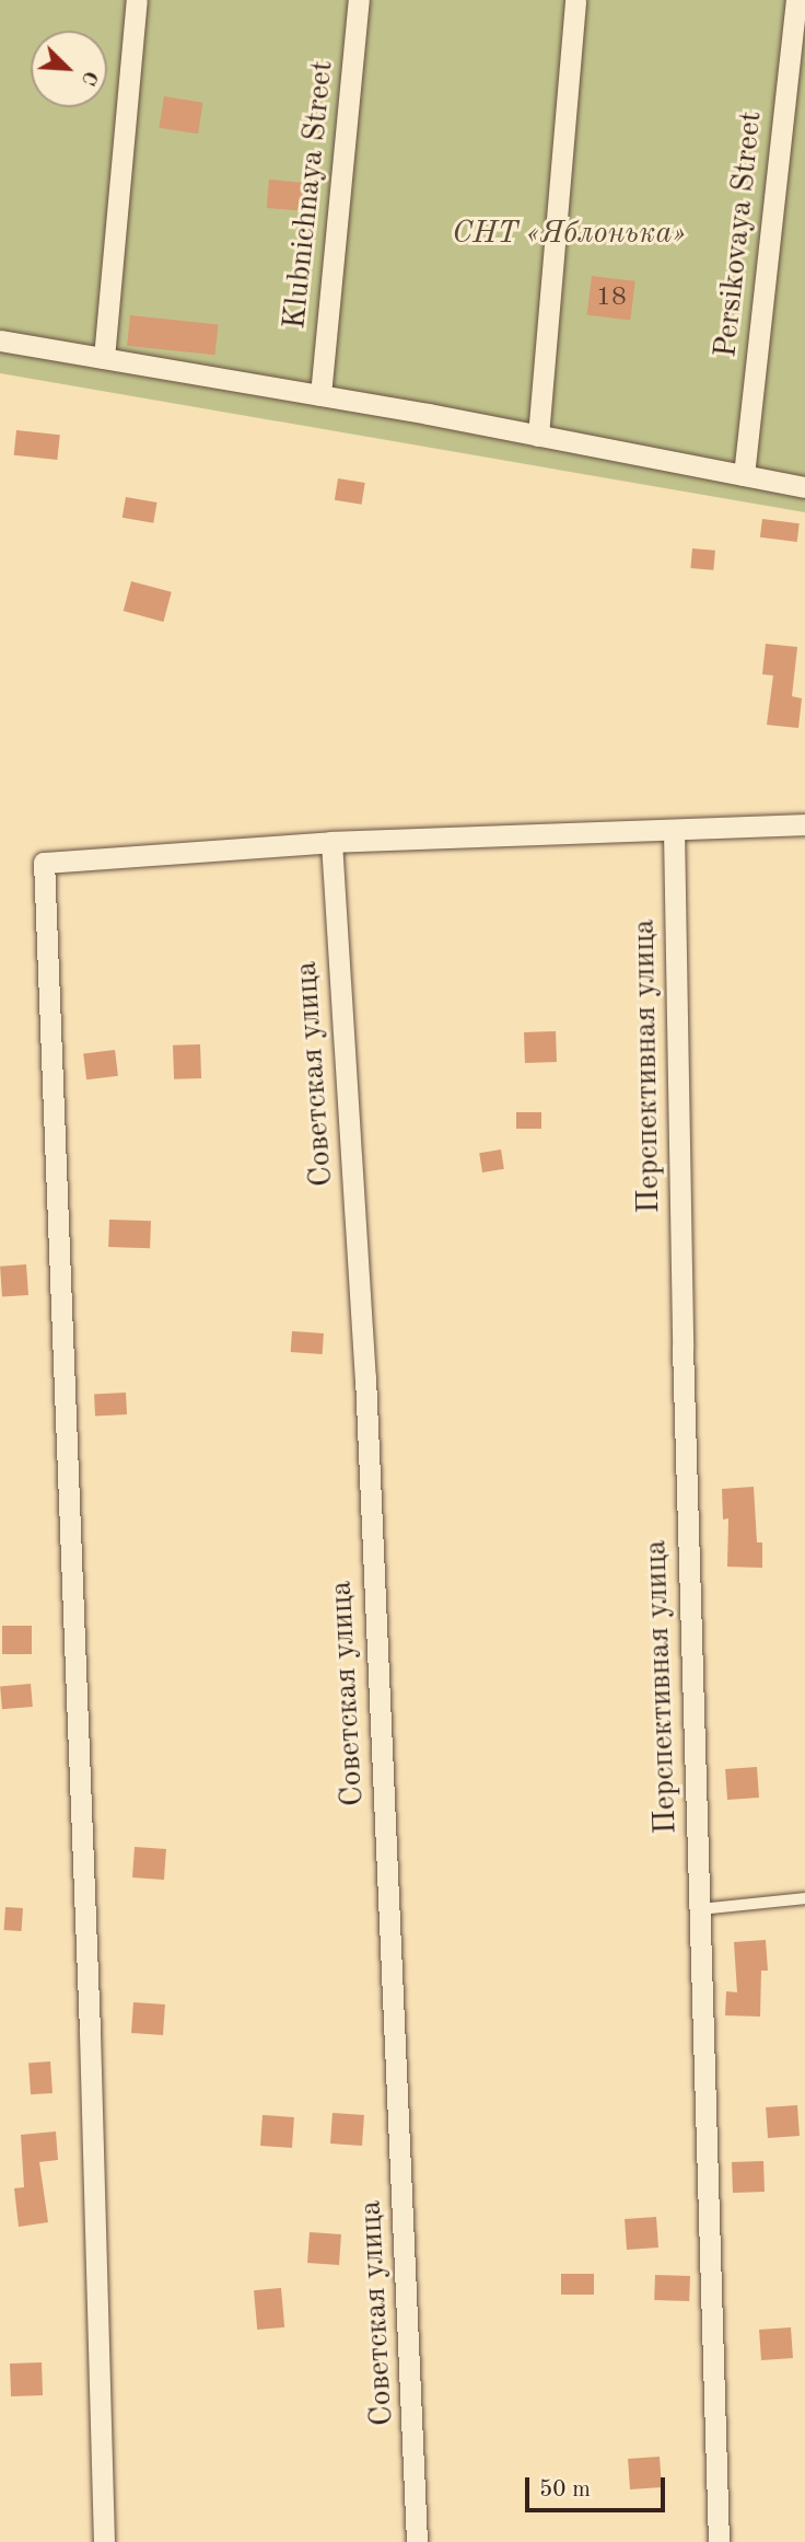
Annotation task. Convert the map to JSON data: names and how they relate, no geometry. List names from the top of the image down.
{
  "streets": {
    "street": [
      "Klubnichnaya Street",
      "Persikovaya Street",
      "Перспективная улица",
      "Советская улица"
    ]
  },
  "parks": ["СНТ «Яблонька»"],
  "house_numbers": ["18"],
  "scale_bar": "50 m",
  "north": "bottom right"
}
